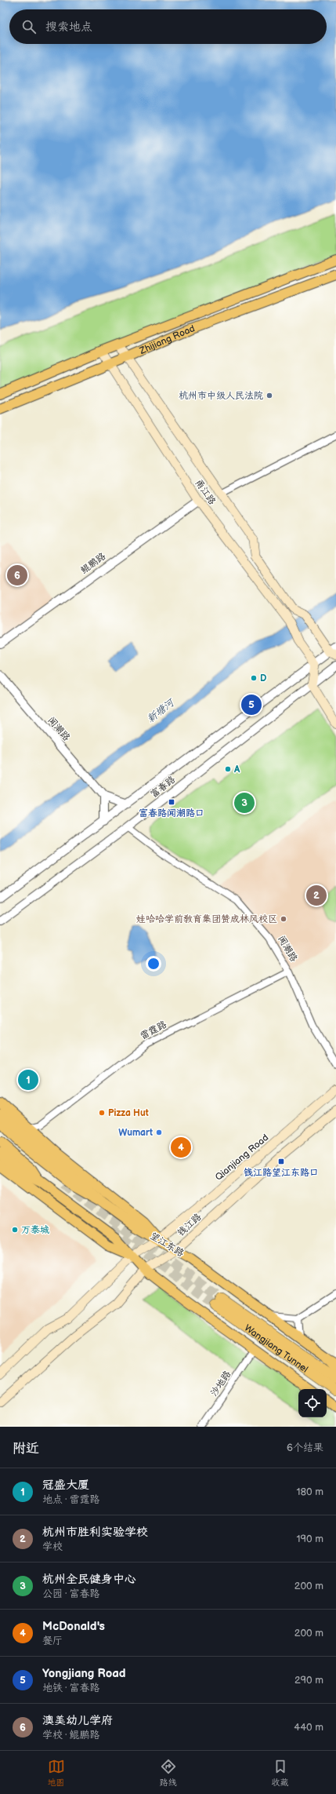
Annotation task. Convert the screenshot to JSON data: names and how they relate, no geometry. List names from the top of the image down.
{
  "streets": {
    "highway": ["Wangjiang Tunnel"],
    "main road": [
      "Zhijiang Road",
      "甬江路",
      "Qianjiang Road",
      "钱江路",
      "望江东路"
    ],
    "street": [
      "鲲鹏路",
      "闻潮路",
      "富春路",
      "雷霆路",
      "沙地路"
    ]
  },
  "crossings": [
    ["Zhijiang Road", "甬江路"],
    ["甬江路", "鲲鹏路"],
    ["甬江路", "富春路"],
    ["闻潮路", "富春路"],
    ["闻潮路", "雷霆路"],
    ["Qianjiang Road", "望江东路"],
    ["钱江路", "望江东路"]
  ],
  "water": ["新塘河"],
  "places": {
    "other": [
      "杭州市中级人民法院",
      "D",
      "A",
      "娃哈哈学前教育集团赞成林风校区",
      "Pizza Hut",
      "Wumart",
      "万泰城"
    ],
    "transit": ["富春路闻潮路口", "钱江路望江东路口"]
  },
  "page": {
    "search": "搜索地点",
    "pins": [
      "6",
      "5",
      "3",
      "2",
      "1",
      "4"
    ],
    "heading": ["附近", "6个结果"],
    "list": [
      {
        "mark": "1",
        "name": "冠盛大厦",
        "note": "地点 · 雷霆路",
        "value": "180 m"
      },
      {
        "mark": "2",
        "name": "杭州市胜利实验学校",
        "note": "学校",
        "value": "190 m"
      },
      {
        "mark": "3",
        "name": "杭州全民健身中心",
        "note": "公园 · 富春路",
        "value": "200 m"
      },
      {
        "mark": "4",
        "name": "McDonald's",
        "note": "餐厅",
        "value": "200 m"
      },
      {
        "mark": "5",
        "name": "Yongjiang Road",
        "note": "地铁 · 富春路",
        "value": "290 m"
      },
      {
        "mark": "6",
        "name": "澳美幼儿学府",
        "note": "学校 · 鲲鹏路",
        "value": "440 m"
      }
    ],
    "nav": ["地图", "路线", "收藏"]
  }
}
